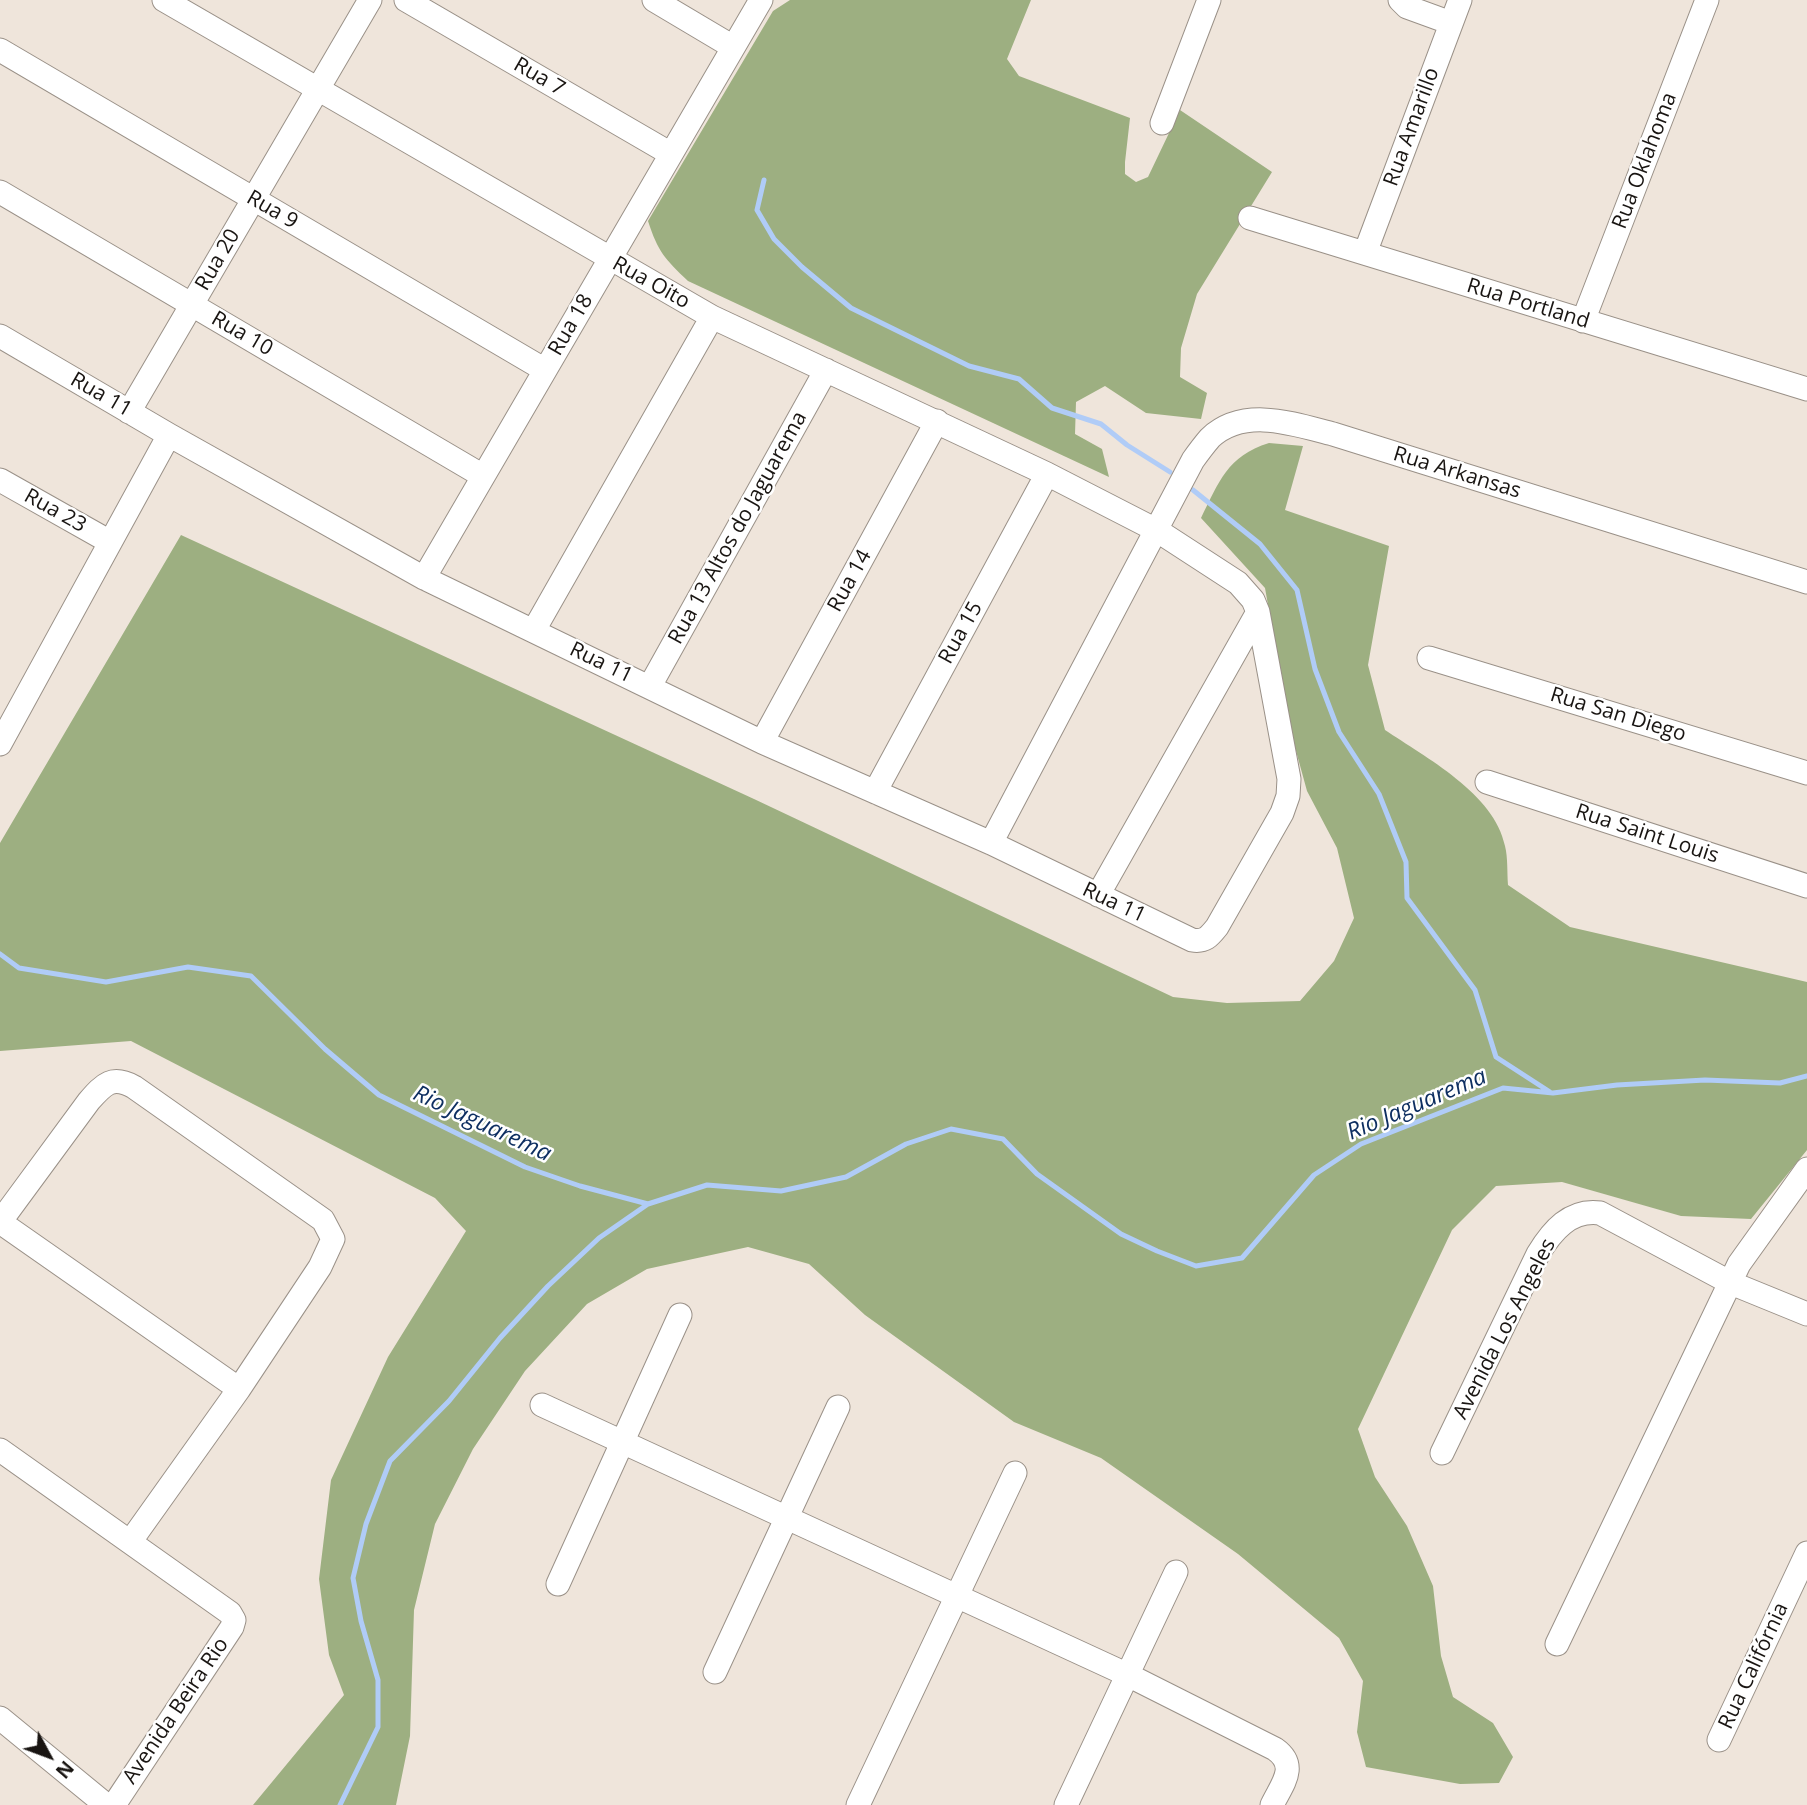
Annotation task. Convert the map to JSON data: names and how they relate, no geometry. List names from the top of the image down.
{
  "streets": {
    "street": [
      "Rua 7",
      "Rua Amarillo",
      "Rua Oklahoma",
      "Rua 9",
      "Rua 20",
      "Rua Oito",
      "Rua Portland",
      "Rua 18",
      "Rua 10",
      "Rua 11",
      "Rua Arkansas",
      "Rua 23",
      "Rua 13 Altos do Jaguarema",
      "Rua 14",
      "Rua 15",
      "Rua San Diego",
      "Rua Saint Louis",
      "Avenida Los Angeles",
      "Rua Califórnia",
      "Avenida Beira Rio"
    ]
  },
  "crossings": [
    ["Rua 7", "Rua 18"],
    ["Rua Amarillo", "Rua Portland"],
    ["Rua Oklahoma", "Rua Portland"],
    ["Rua 9", "Rua 20"],
    ["Rua 9", "Rua 18"],
    ["Rua 20", "Rua Oito"],
    ["Rua 20", "Rua 10"],
    ["Rua 20", "Rua 11"],
    ["Rua Oito", "Rua 18"],
    ["Rua Oito", "Rua 11"],
    ["Rua Oito", "Rua Arkansas"],
    ["Rua Oito", "Rua 13 Altos do Jaguarema"],
    ["Rua Oito", "Rua 14"],
    ["Rua Oito", "Rua 15"],
    ["Rua 18", "Rua 10"],
    ["Rua 18", "Rua 11"],
    ["Rua 11", "Rua Arkansas"],
    ["Rua 11", "Rua 13 Altos do Jaguarema"],
    ["Rua 11", "Rua 14"],
    ["Rua 11", "Rua 15"]
  ],
  "water": ["Rio Jaguarema"],
  "north": "bottom right"
}
